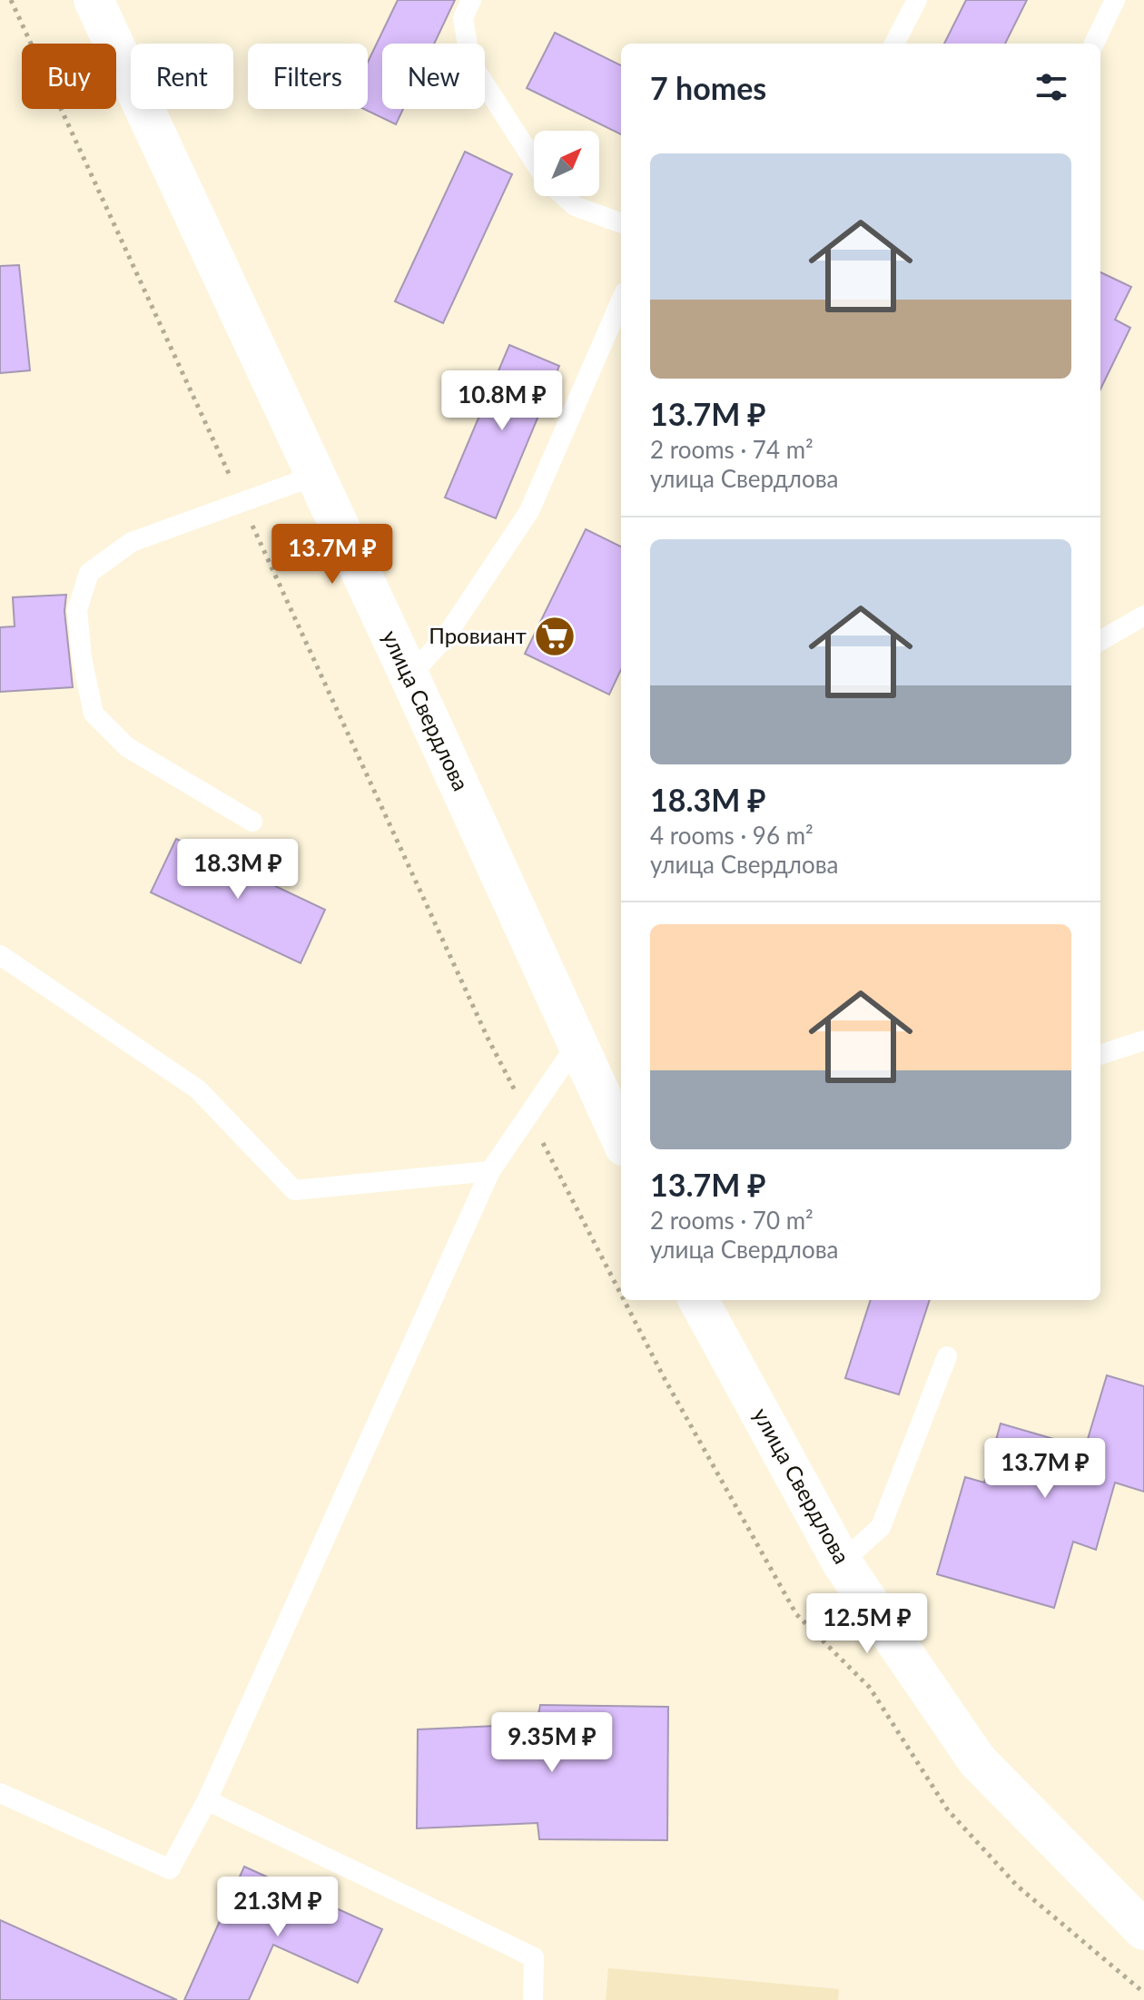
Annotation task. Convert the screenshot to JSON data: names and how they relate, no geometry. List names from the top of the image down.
{
  "streets": {
    "main road": ["улица Свердлова"]
  },
  "places": {
    "supermarket": ["Провиант"]
  },
  "north": "top right",
  "page": {
    "chip": [
      "Buy",
      "Rent",
      "Filters",
      "New"
    ],
    "heading": "7 homes",
    "list": [
      {
        "name": "13.7M ₽",
        "note": "2 rooms · 74 m² · улица Свердлова"
      },
      {
        "name": "18.3M ₽",
        "note": "4 rooms · 96 m² · улица Свердлова"
      },
      {
        "name": "13.7M ₽",
        "note": "2 rooms · 70 m² · улица Свердлова"
      }
    ],
    "price": [
      "10.8M ₽",
      "13.7M ₽",
      "18.3M ₽",
      "13.7M ₽",
      "12.5M ₽",
      "9.35M ₽",
      "21.3M ₽"
    ]
  }
}
